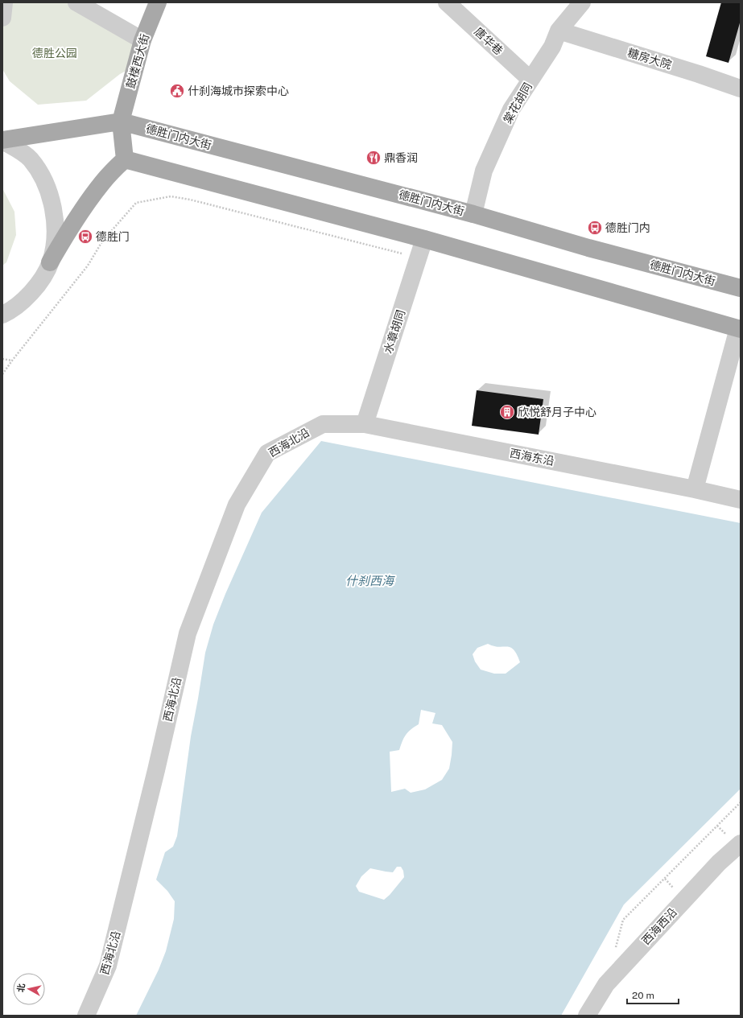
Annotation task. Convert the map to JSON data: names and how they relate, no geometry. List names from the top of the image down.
{
  "streets": {
    "main road": ["鼓楼西大街", "德胜门内大街"],
    "street": [
      "唐华巷",
      "糖房大院",
      "棠花胡同",
      "水章胡同",
      "西海北沿",
      "西海东沿",
      "西海西沿"
    ]
  },
  "crossings": [
    ["唐华巷", "棠花胡同"],
    ["糖房大院", "棠花胡同"],
    ["鼓楼西大街", "德胜门内大街"],
    ["棠花胡同", "德胜门内大街"],
    ["水章胡同", "西海东沿"],
    ["西海北沿", "西海东沿"]
  ],
  "water": ["什刹西海"],
  "parks": ["德胜公园"],
  "places": {
    "public building": ["什刹海城市探索中心"],
    "restaurant": ["鼎香润"],
    "bus stop": ["德胜门内", "德胜门"],
    "building": ["欣悦舒月子中心"]
  },
  "scale_bar": "20 m",
  "north": "left"
}
